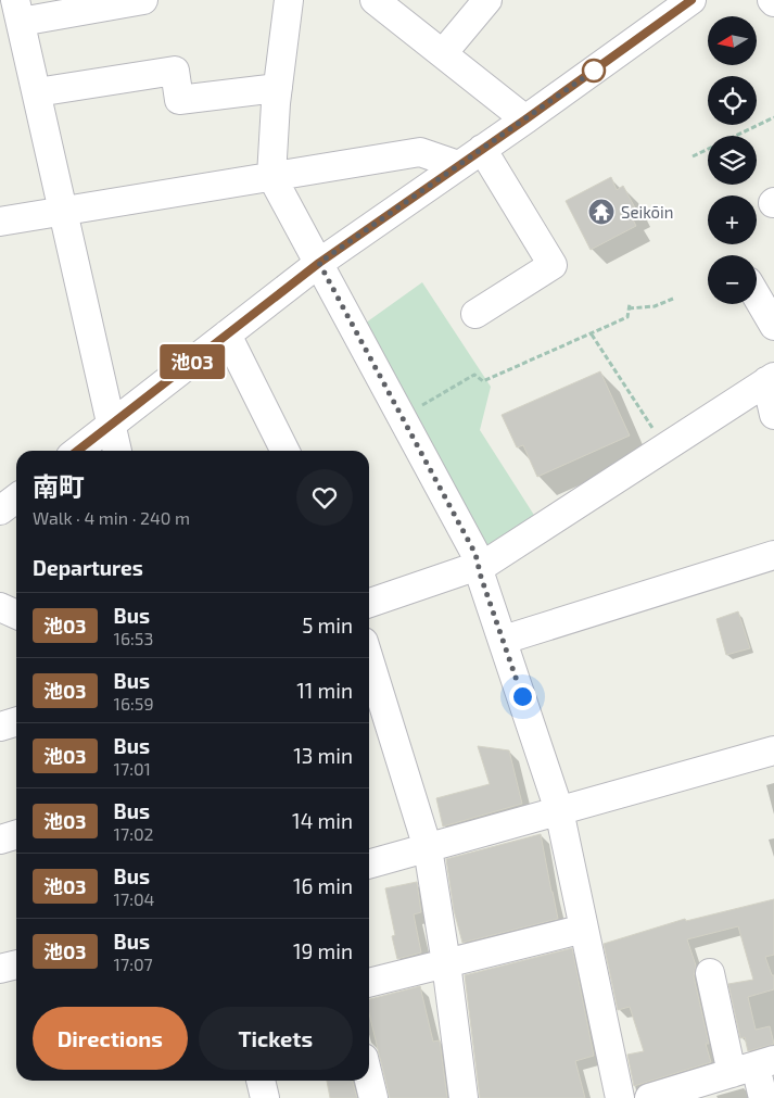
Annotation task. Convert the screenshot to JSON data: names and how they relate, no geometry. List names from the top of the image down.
{
  "places": {
    "temple": ["Seikōin"]
  },
  "lines": ["bus line 池03"],
  "north": "left",
  "page": {
    "on_map": "池03",
    "map_buttons": ["+", "−"],
    "heading": [
      ["南町", "Walk · 4 min · 240 m"],
      "Departures"
    ],
    "list": [
      {
        "mark": "池03",
        "name": "Bus",
        "note": "16:53",
        "value": "5 min"
      },
      {
        "mark": "池03",
        "name": "Bus",
        "note": "16:59",
        "value": "11 min"
      },
      {
        "mark": "池03",
        "name": "Bus",
        "note": "17:01",
        "value": "13 min"
      },
      {
        "mark": "池03",
        "name": "Bus",
        "note": "17:02",
        "value": "14 min"
      },
      {
        "mark": "池03",
        "name": "Bus",
        "note": "17:04",
        "value": "16 min"
      },
      {
        "mark": "池03",
        "name": "Bus",
        "note": "17:07",
        "value": "19 min"
      }
    ],
    "buttons": ["Directions", "Tickets"]
  }
}
